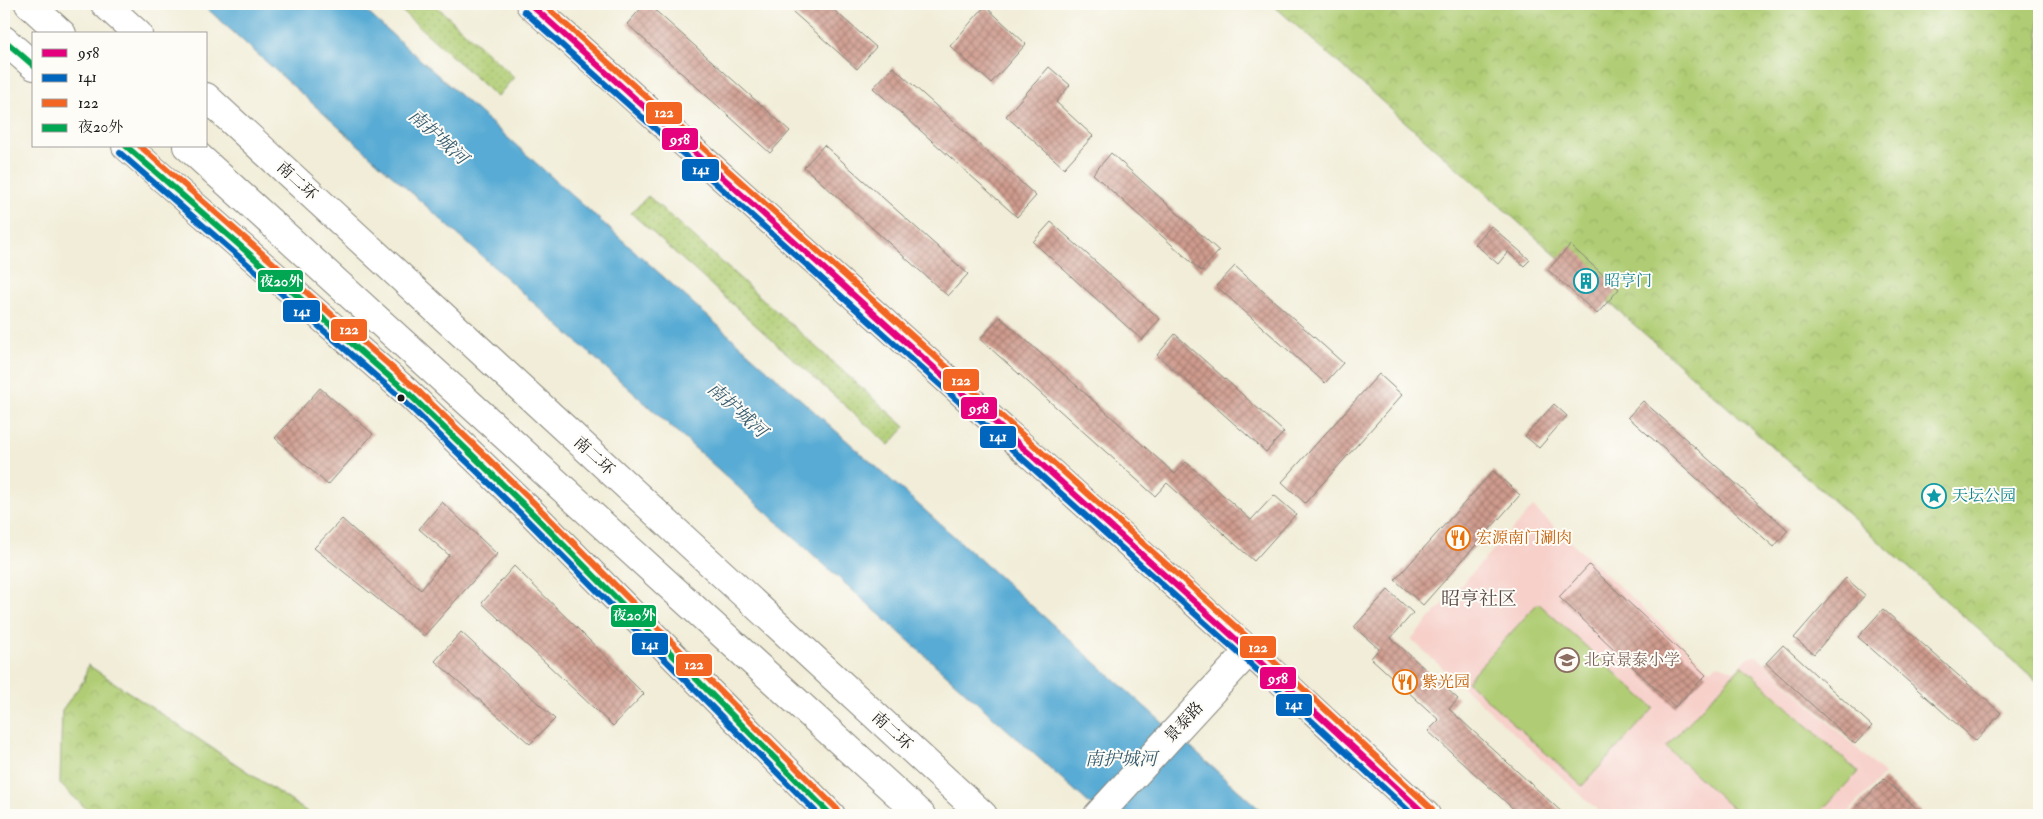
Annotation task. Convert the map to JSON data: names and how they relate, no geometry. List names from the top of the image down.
{
  "streets": {
    "main road": ["南二环", "景泰路"]
  },
  "districts": ["昭亨社区"],
  "water": ["南护城河"],
  "places": {
    "building": ["昭亨门"],
    "place": ["天坛公园"],
    "restaurant": ["宏源南门涮肉", "紫光园"],
    "school or university": ["北京景泰小学"]
  },
  "lines": [
    "transit line 958",
    "transit line 122",
    "transit line 141",
    "transit line 夜20外"
  ],
  "legend": [
    "958",
    "141",
    "122",
    "夜20外"
  ]
}
